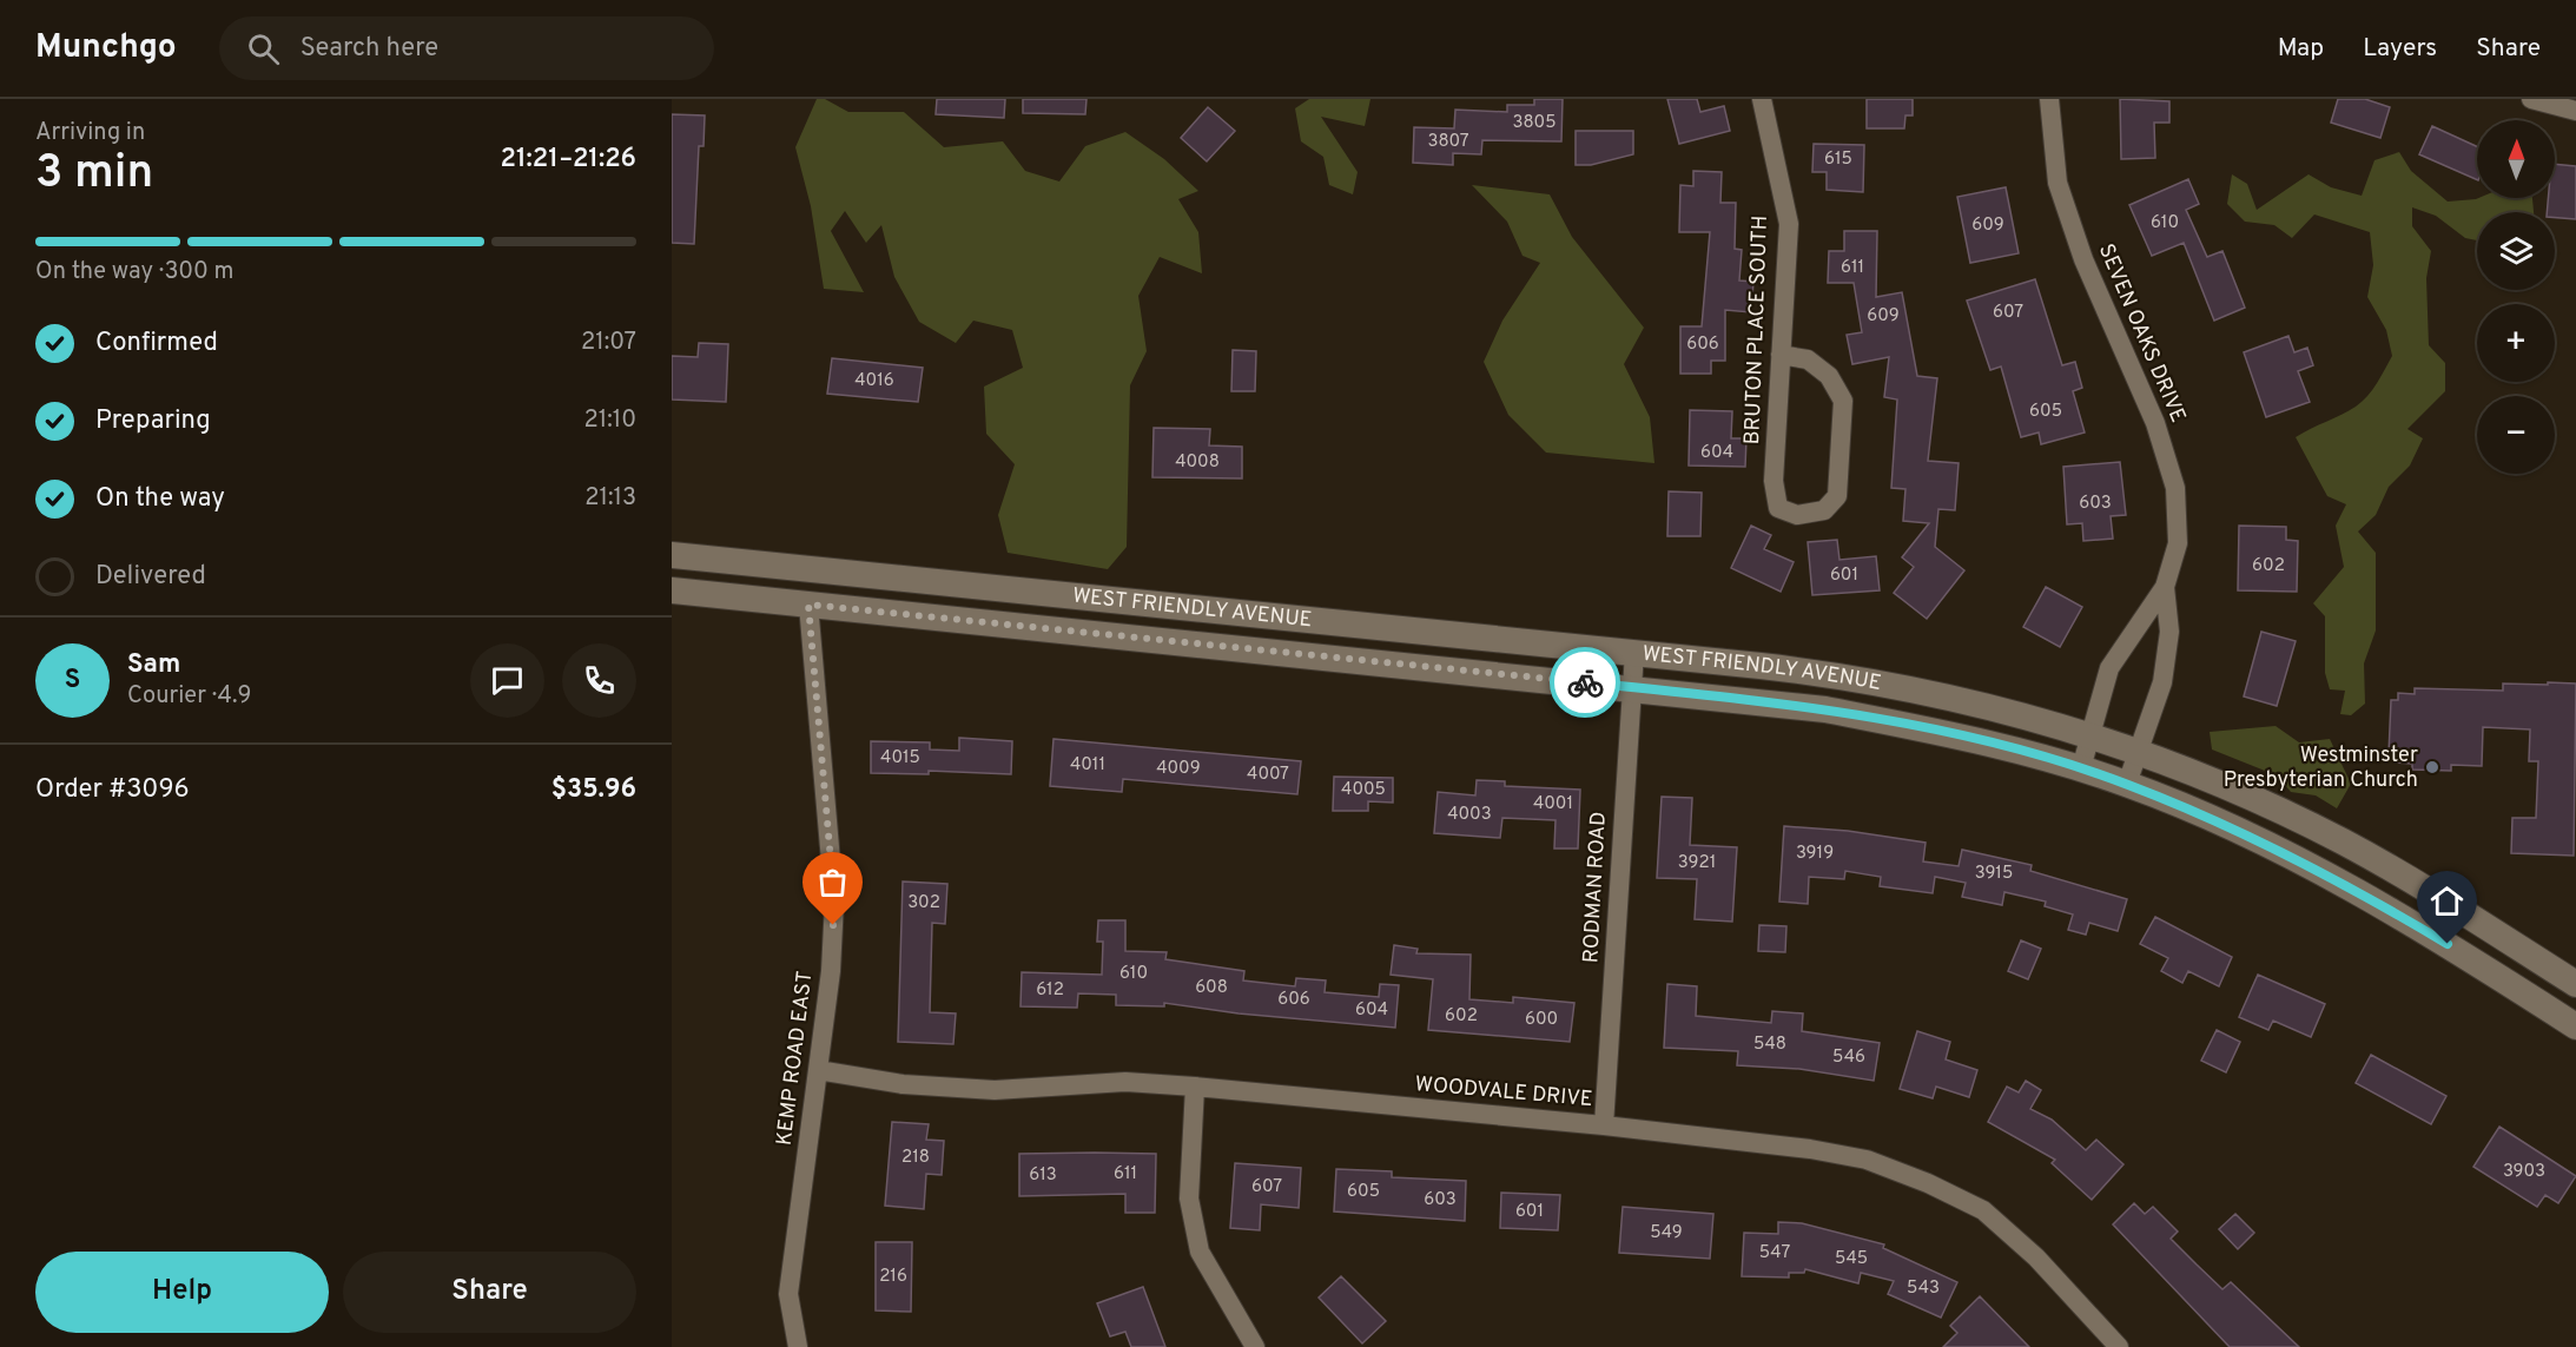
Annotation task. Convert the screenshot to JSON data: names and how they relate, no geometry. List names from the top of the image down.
{
  "streets": {
    "main road": ["WEST FRIENDLY AVENUE"],
    "street": [
      "BRUTON PLACE SOUTH",
      "SEVEN OAKS DRIVE",
      "RODMAN ROAD",
      "KEMP ROAD EAST",
      "WOODVALE DRIVE"
    ]
  },
  "crossings": [
    ["SEVEN OAKS DRIVE", "WEST FRIENDLY AVENUE"],
    ["WEST FRIENDLY AVENUE", "RODMAN ROAD"],
    ["WEST FRIENDLY AVENUE", "KEMP ROAD EAST"],
    ["RODMAN ROAD", "WOODVALE DRIVE"],
    ["KEMP ROAD EAST", "WOODVALE DRIVE"]
  ],
  "places": ["Westminster Presbyterian Church"],
  "house_numbers": [
    "3805",
    "3807",
    "615",
    "610",
    "609",
    "611",
    "607",
    "609",
    "606",
    "4016",
    "605",
    "604",
    "4008",
    "603",
    "602",
    "601",
    "4015",
    "4011",
    "4009",
    "4007",
    "4005",
    "4001",
    "4003",
    "3919",
    "3921",
    "3915",
    "302",
    "610",
    "608",
    "612",
    "606",
    "604",
    "602",
    "600",
    "548",
    "546",
    "218",
    "3903",
    "611",
    "613",
    "607",
    "605",
    "603",
    "601",
    "549",
    "547",
    "545",
    "216",
    "543"
  ],
  "north": "top",
  "page": {
    "header": "Munchgo",
    "search": "Search here",
    "nav": ["Map", "Layers", "Share"],
    "heading": ["3 min", "Arriving in", "21:21–21:26"],
    "panel": [
      "Sam",
      "Courier · 4.9",
      "Order #3096",
      "$35.96"
    ],
    "map_buttons": ["+", "−"],
    "bar": "On the way · 300 m",
    "list": [
      ["Confirmed", "21:07"],
      ["Preparing", "21:10"],
      ["On the way", "21:13"],
      "Delivered"
    ],
    "round": "S",
    "buttons": ["Help", "Share"]
  }
}
